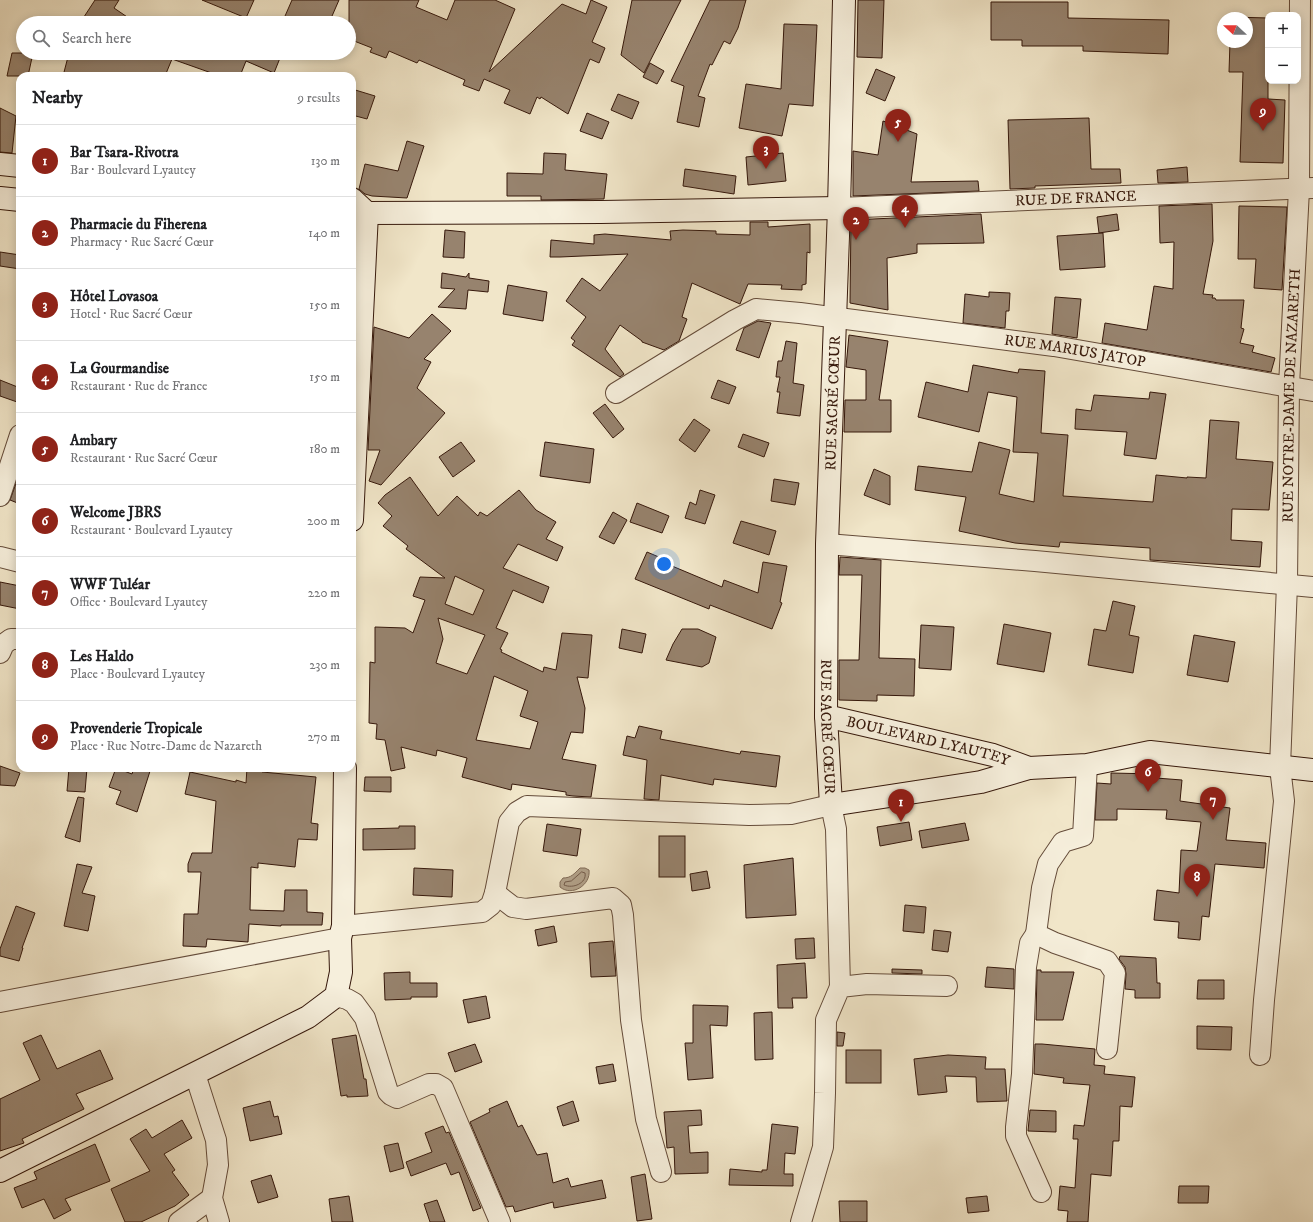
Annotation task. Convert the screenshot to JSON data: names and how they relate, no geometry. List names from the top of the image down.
{
  "streets": {
    "street": [
      "RUE DE FRANCE",
      "RUE MARIUS JATOP",
      "RUE NOTRE-DAME DE NAZARETH",
      "RUE SACRÉ CŒUR",
      "BOULEVARD LYAUTEY"
    ]
  },
  "crossings": [
    ["RUE DE FRANCE", "RUE NOTRE-DAME DE NAZARETH"],
    ["RUE DE FRANCE", "RUE SACRÉ CŒUR"],
    ["RUE MARIUS JATOP", "RUE NOTRE-DAME DE NAZARETH"],
    ["RUE MARIUS JATOP", "RUE SACRÉ CŒUR"],
    ["RUE NOTRE-DAME DE NAZARETH", "BOULEVARD LYAUTEY"],
    ["RUE SACRÉ CŒUR", "BOULEVARD LYAUTEY"]
  ],
  "north": "left",
  "page": {
    "map_buttons": ["+", "−"],
    "search": "Search here",
    "heading": ["Nearby", "9 results"],
    "pins": [
      "9",
      "5",
      "3",
      "4",
      "2",
      "6",
      "7",
      "1",
      "8"
    ],
    "list": [
      {
        "mark": "1",
        "name": "Bar Tsara-Rivotra",
        "note": "Bar · Boulevard Lyautey",
        "value": "130 m"
      },
      {
        "mark": "2",
        "name": "Pharmacie du Fiherena",
        "note": "Pharmacy · Rue Sacré Cœur",
        "value": "140 m"
      },
      {
        "mark": "3",
        "name": "Hôtel Lovasoa",
        "note": "Hotel · Rue Sacré Cœur",
        "value": "150 m"
      },
      {
        "mark": "4",
        "name": "La Gourmandise",
        "note": "Restaurant · Rue de France",
        "value": "150 m"
      },
      {
        "mark": "5",
        "name": "Ambary",
        "note": "Restaurant · Rue Sacré Cœur",
        "value": "180 m"
      },
      {
        "mark": "6",
        "name": "Welcome JBRS",
        "note": "Restaurant · Boulevard Lyautey",
        "value": "200 m"
      },
      {
        "mark": "7",
        "name": "WWF Tuléar",
        "note": "Office · Boulevard Lyautey",
        "value": "220 m"
      },
      {
        "mark": "8",
        "name": "Les Haldo",
        "note": "Place · Boulevard Lyautey",
        "value": "230 m"
      },
      {
        "mark": "9",
        "name": "Provenderie Tropicale",
        "note": "Place · Rue Notre-Dame de Nazareth",
        "value": "270 m"
      }
    ]
  }
}
